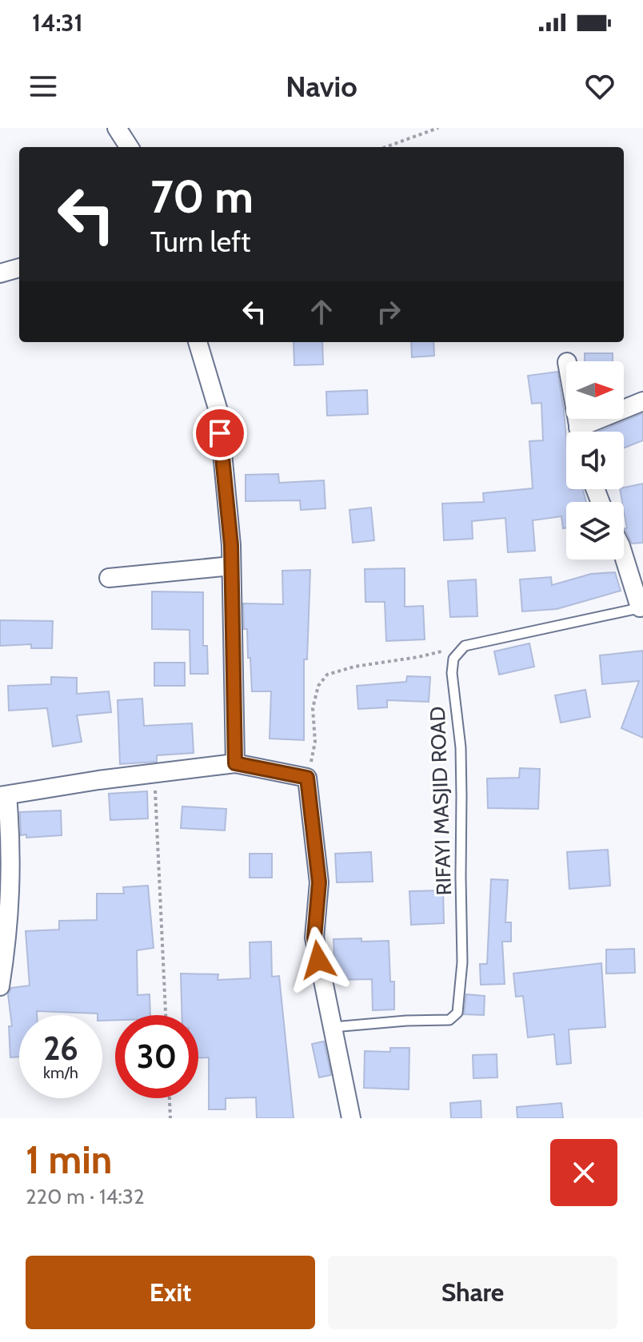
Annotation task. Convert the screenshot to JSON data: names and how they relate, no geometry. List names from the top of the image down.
{
  "streets": {
    "lane": ["RIFAYI MASJID ROAD"]
  },
  "north": "right",
  "page": {
    "status": "14:31",
    "header": "Navio",
    "turn": ["70 m", "Turn left"],
    "speed": "26 km/h",
    "limit": "30",
    "heading": ["1 min", "220 m · 14:32"],
    "buttons": ["Exit", "Share"]
  }
}
